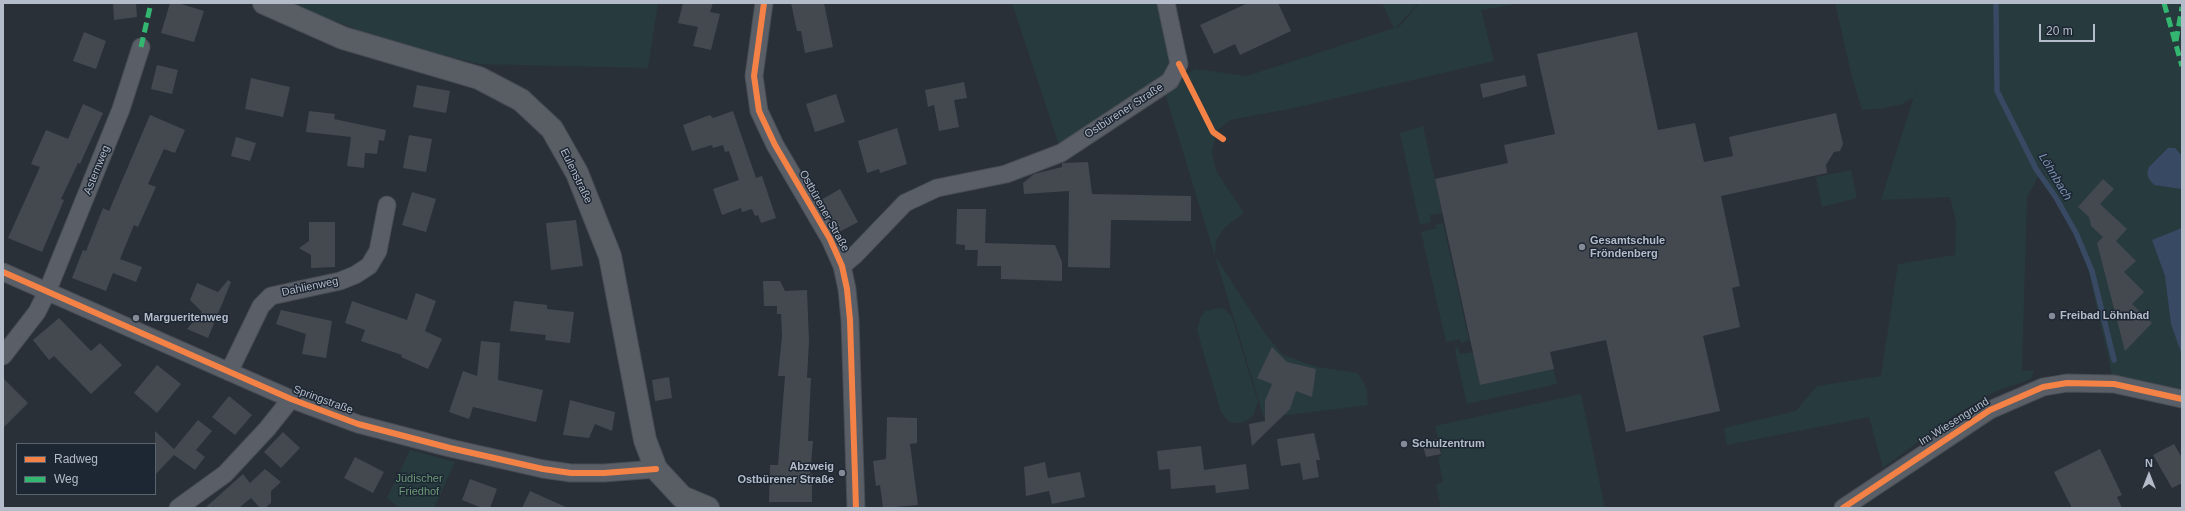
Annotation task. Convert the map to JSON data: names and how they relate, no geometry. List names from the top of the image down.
{
  "streets": {
    "main road": ["Eulenstraße"],
    "street": [
      "Ostbürener Straße",
      "Asternweg",
      "Dahlienweg",
      "Springstraße",
      "Im Wiesengrund"
    ]
  },
  "crossings": [
    ["Asternweg", "Springstraße"],
    ["Eulenstraße", "Springstraße"],
    ["Dahlienweg", "Springstraße"]
  ],
  "water": ["Löhnbach"],
  "parks": ["Jüdischer Friedhof"],
  "places": [
    "Gesamtschule Fröndenberg",
    "Freibad Löhnbad",
    "Margueritenweg",
    "Schulzentrum",
    "Abzweig Ostbürener Straße"
  ],
  "legend": ["Radweg", "Weg"],
  "scale_bar": "20 m",
  "north": "top"
}
